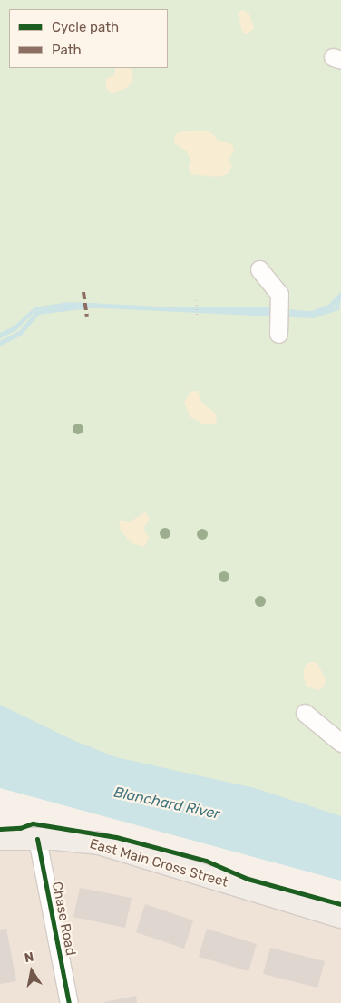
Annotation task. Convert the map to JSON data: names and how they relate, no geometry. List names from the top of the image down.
{
  "streets": {
    "main road": ["East Main Cross Street"],
    "street": ["Chase Road"]
  },
  "crossings": [
    ["East Main Cross Street", "Chase Road"]
  ],
  "water": ["Blanchard River"],
  "legend": ["Cycle path", "Path"],
  "north": "top"
}
